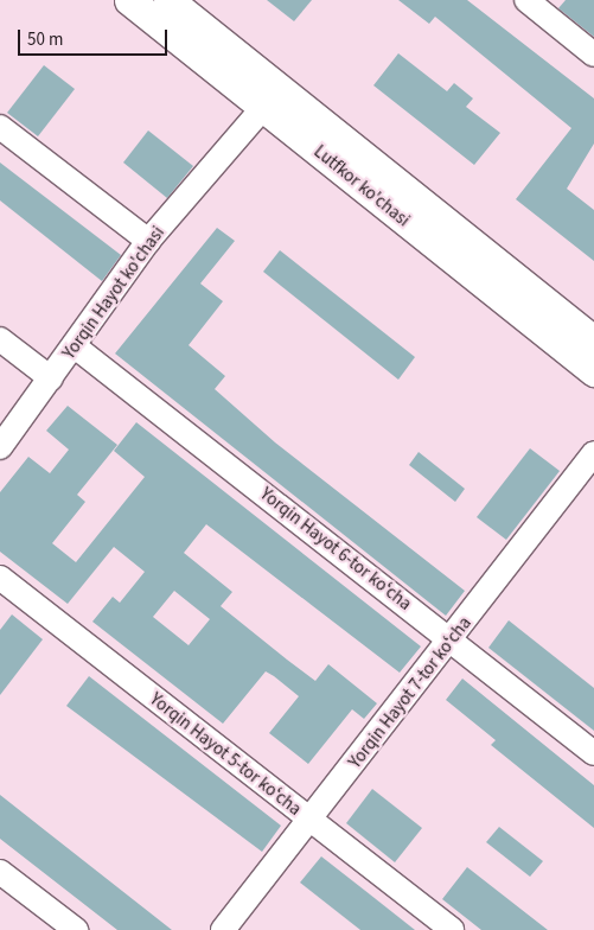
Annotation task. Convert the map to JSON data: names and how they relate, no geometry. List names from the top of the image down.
{
  "streets": {
    "main road": ["Lutfkor ko'chasi"],
    "street": [
      "Yorqin Hayot ko'chasi",
      "Yorqin Hayot 6-tor koʻcha",
      "Yorqin Hayot 7-tor koʻcha",
      "Yorqin Hayot 5-tor koʻcha"
    ]
  },
  "crossings": [
    ["Lutfkor ko'chasi", "Yorqin Hayot ko'chasi"],
    ["Yorqin Hayot ko'chasi", "Yorqin Hayot 6-tor koʻcha"],
    ["Yorqin Hayot 6-tor koʻcha", "Yorqin Hayot 7-tor koʻcha"],
    ["Yorqin Hayot 7-tor koʻcha", "Yorqin Hayot 5-tor koʻcha"]
  ],
  "scale_bar": "50 m"
}
